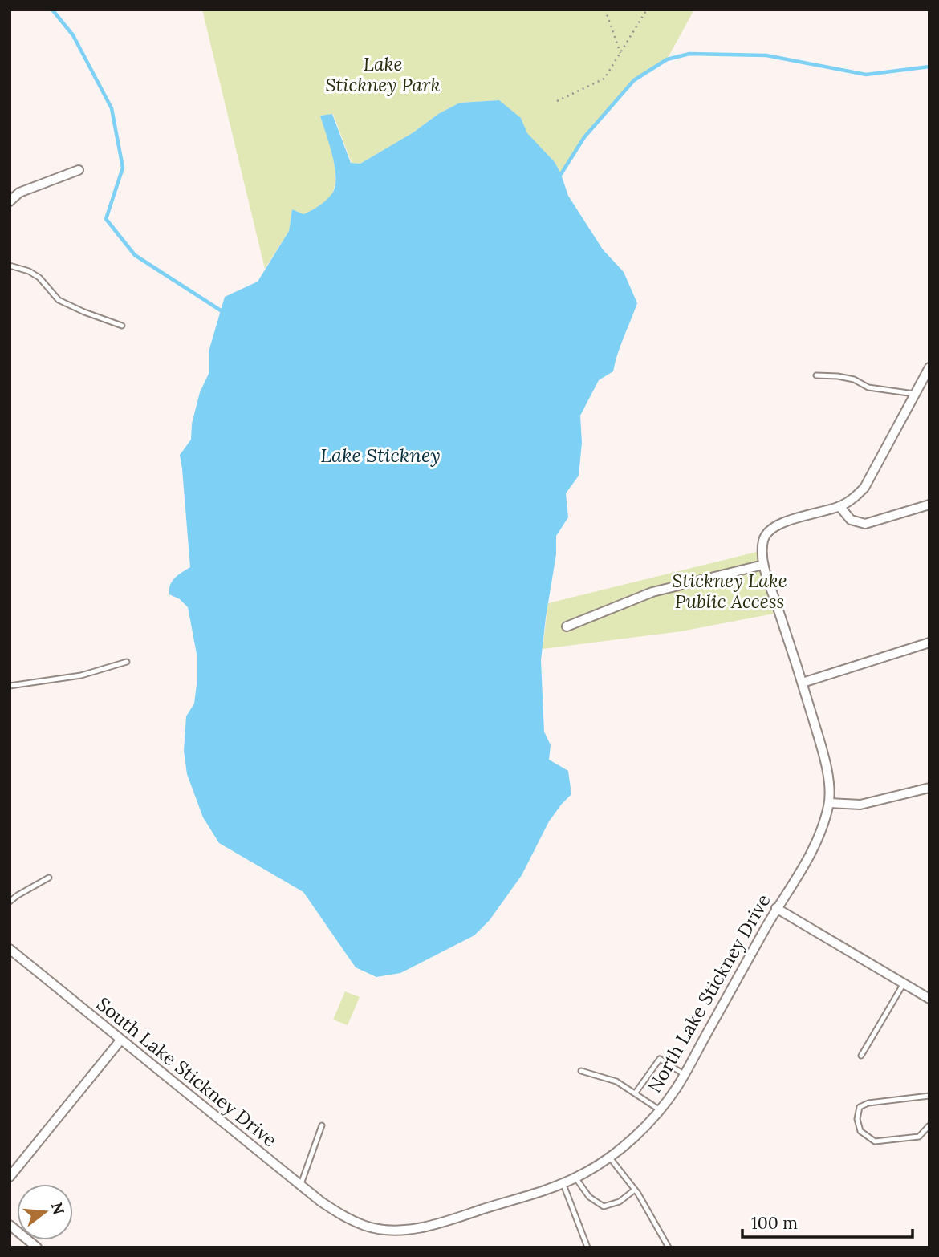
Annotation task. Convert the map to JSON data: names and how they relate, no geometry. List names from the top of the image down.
{
  "streets": {
    "street": ["North Lake Stickney Drive", "South Lake Stickney Drive"]
  },
  "crossings": [
    ["North Lake Stickney Drive", "South Lake Stickney Drive"]
  ],
  "water": ["Lake Stickney"],
  "parks": ["Lake Stickney Park", "Stickney Lake Public Access"],
  "scale_bar": "100 m",
  "north": "right"
}
